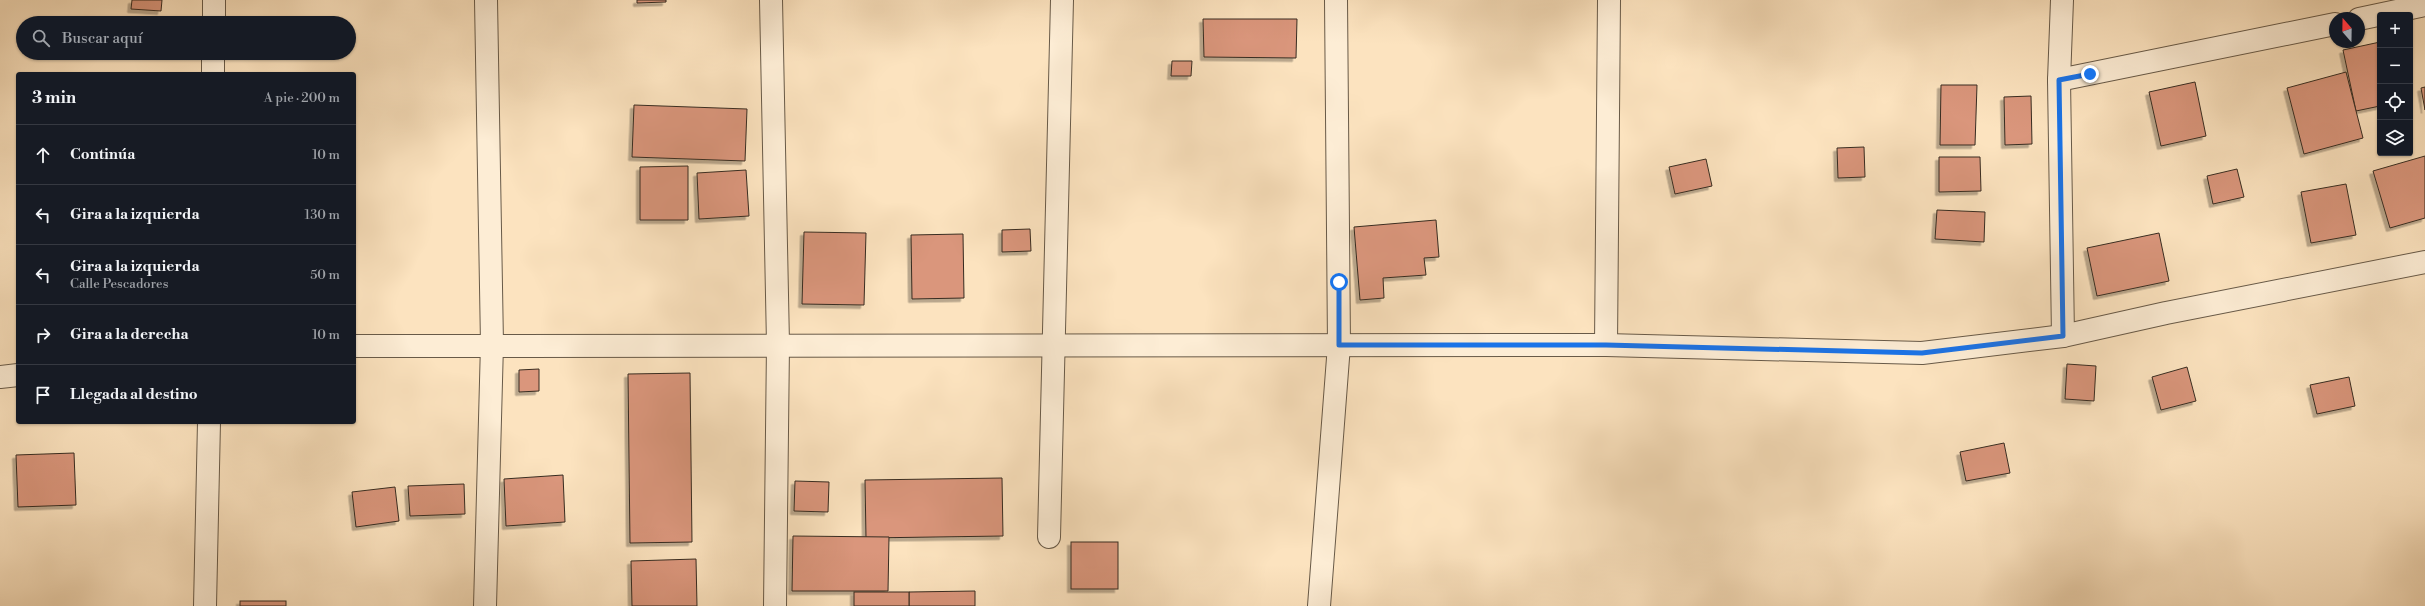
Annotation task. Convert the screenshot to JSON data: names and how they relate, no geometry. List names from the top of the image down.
{
  "north": "top",
  "page": {
    "map_buttons": ["+", "−"],
    "search": "Buscar aquí",
    "heading": ["3 min", "A pie · 200 m"],
    "list": [
      ["Continúa", "10 m"],
      ["Gira a la izquierda", "130 m"],
      ["Gira a la izquierda", "Calle Pescadores", "50 m"],
      ["Gira a la derecha", "10 m"],
      "Llegada al destino"
    ]
  }
}
